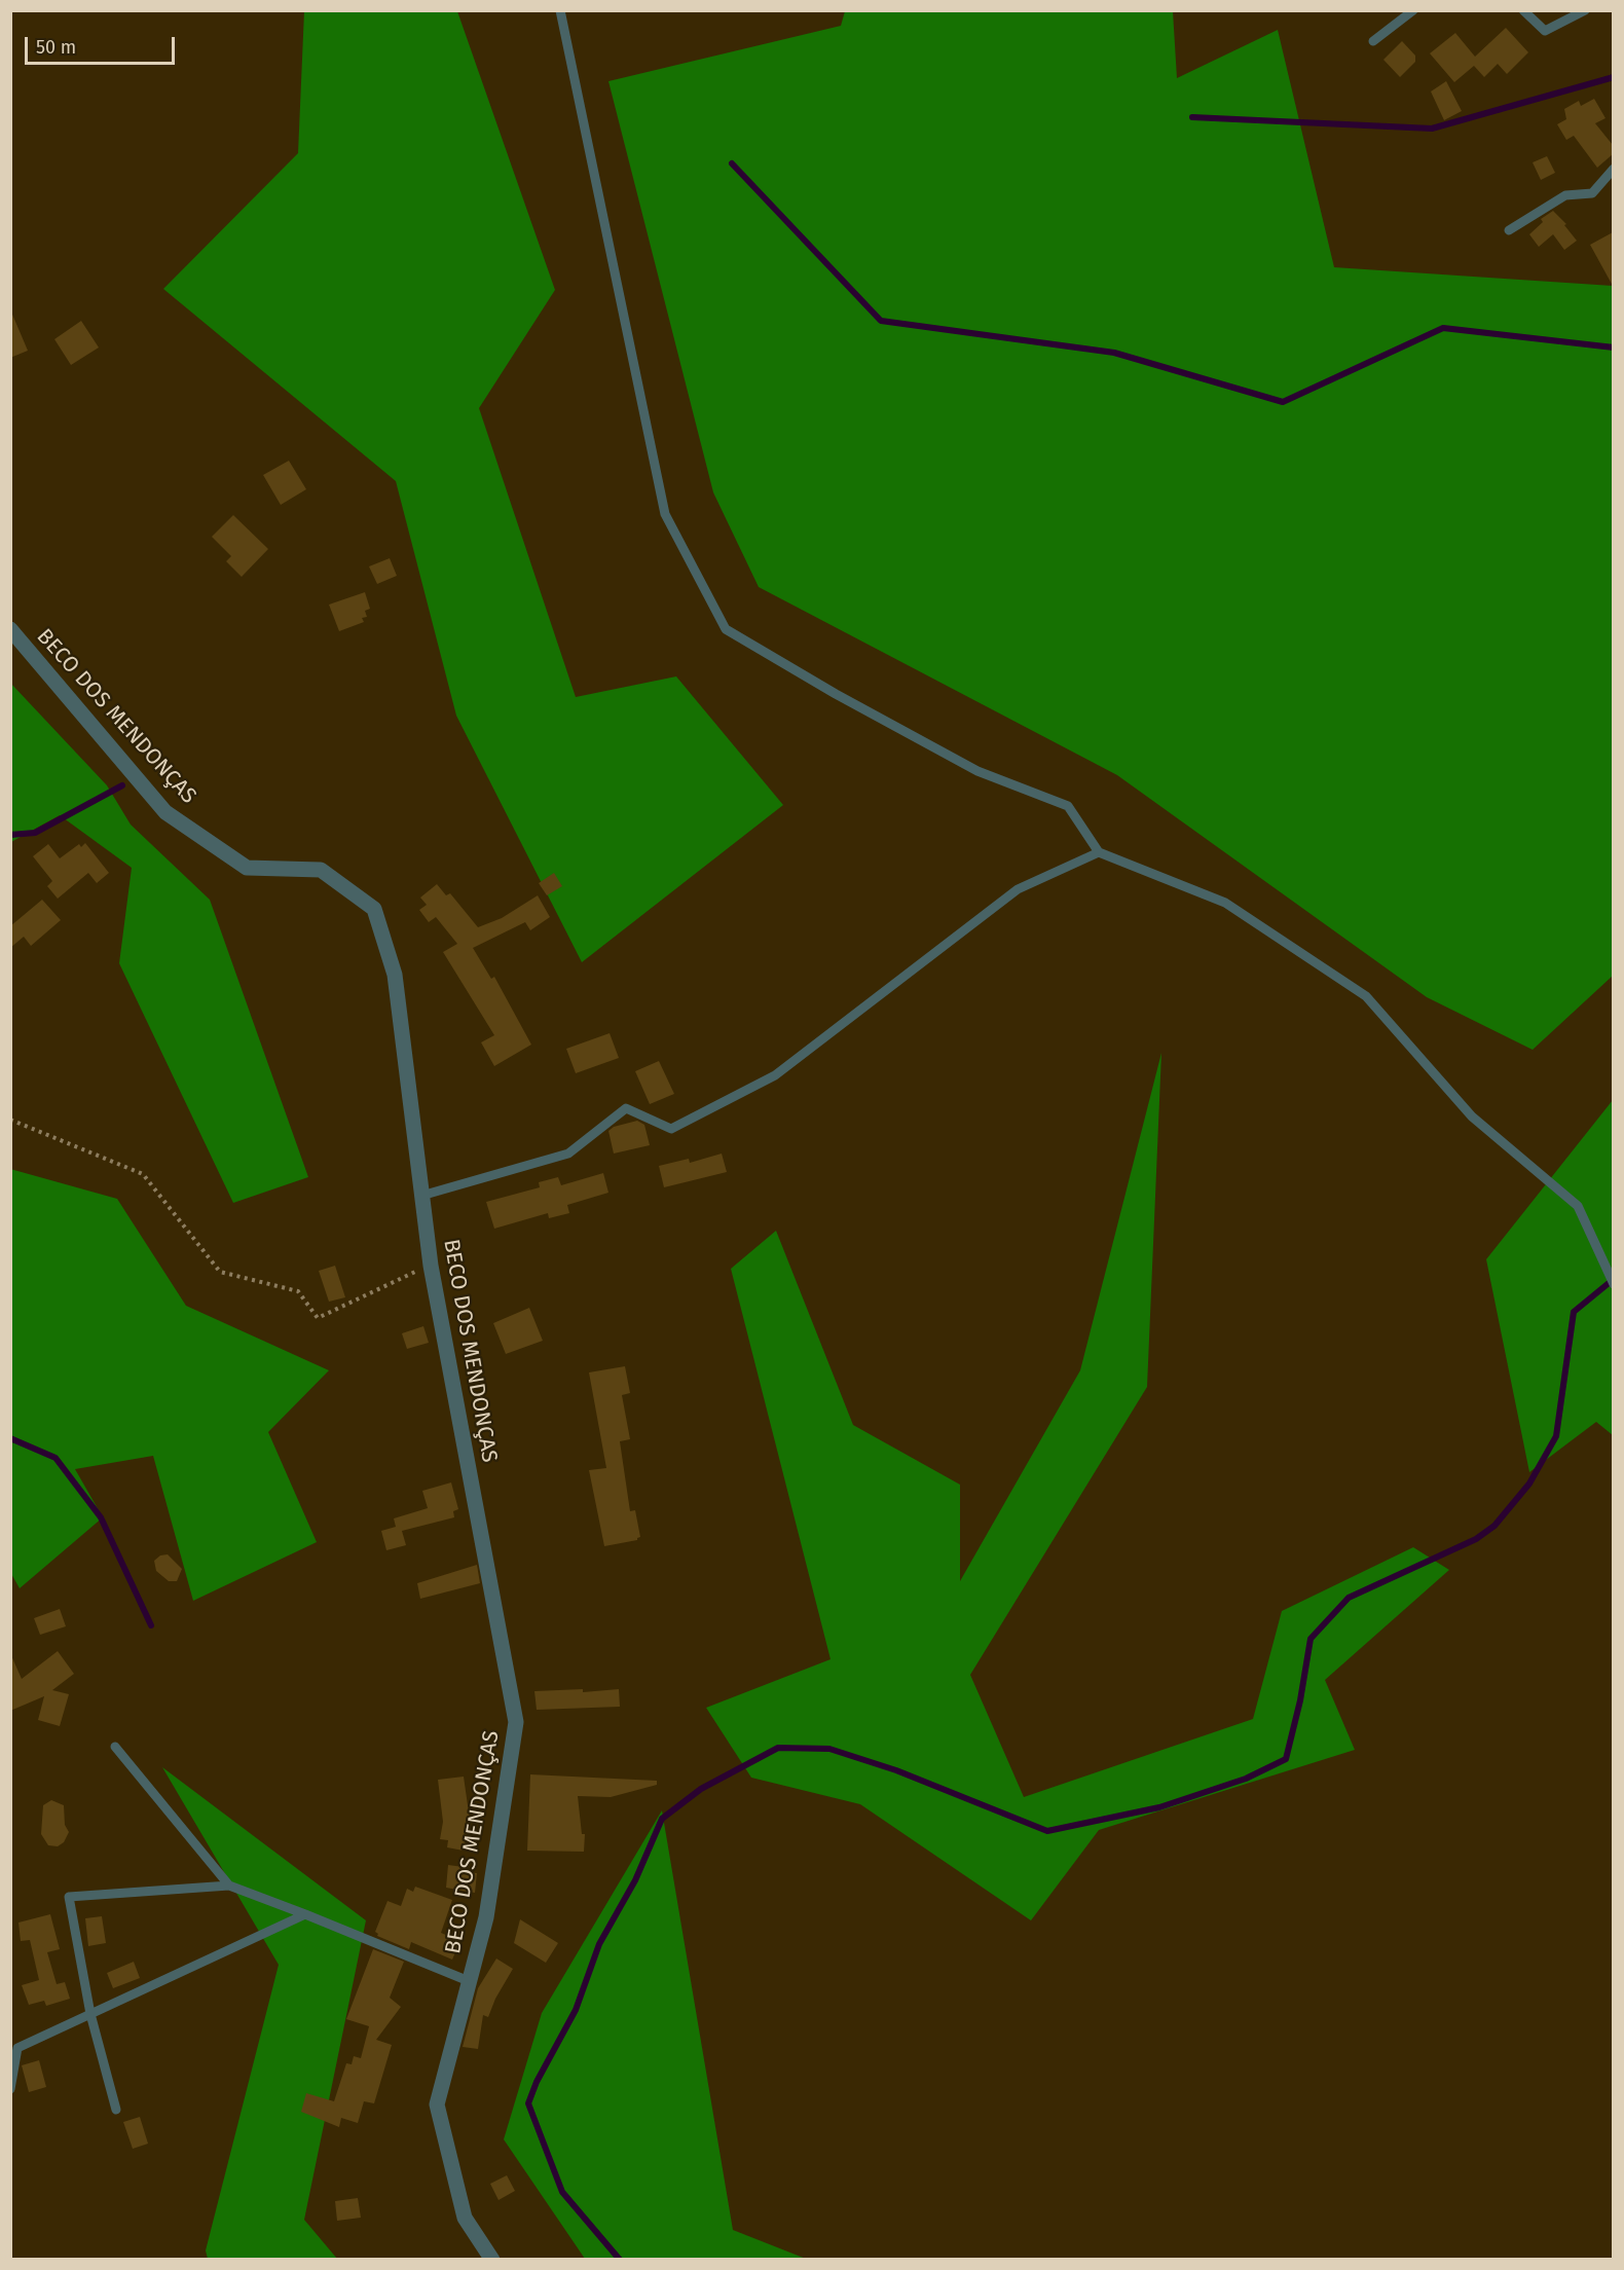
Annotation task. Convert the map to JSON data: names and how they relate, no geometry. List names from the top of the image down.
{
  "streets": {
    "street": ["BECO DOS MENDONÇAS"]
  },
  "scale_bar": "50 m"
}
